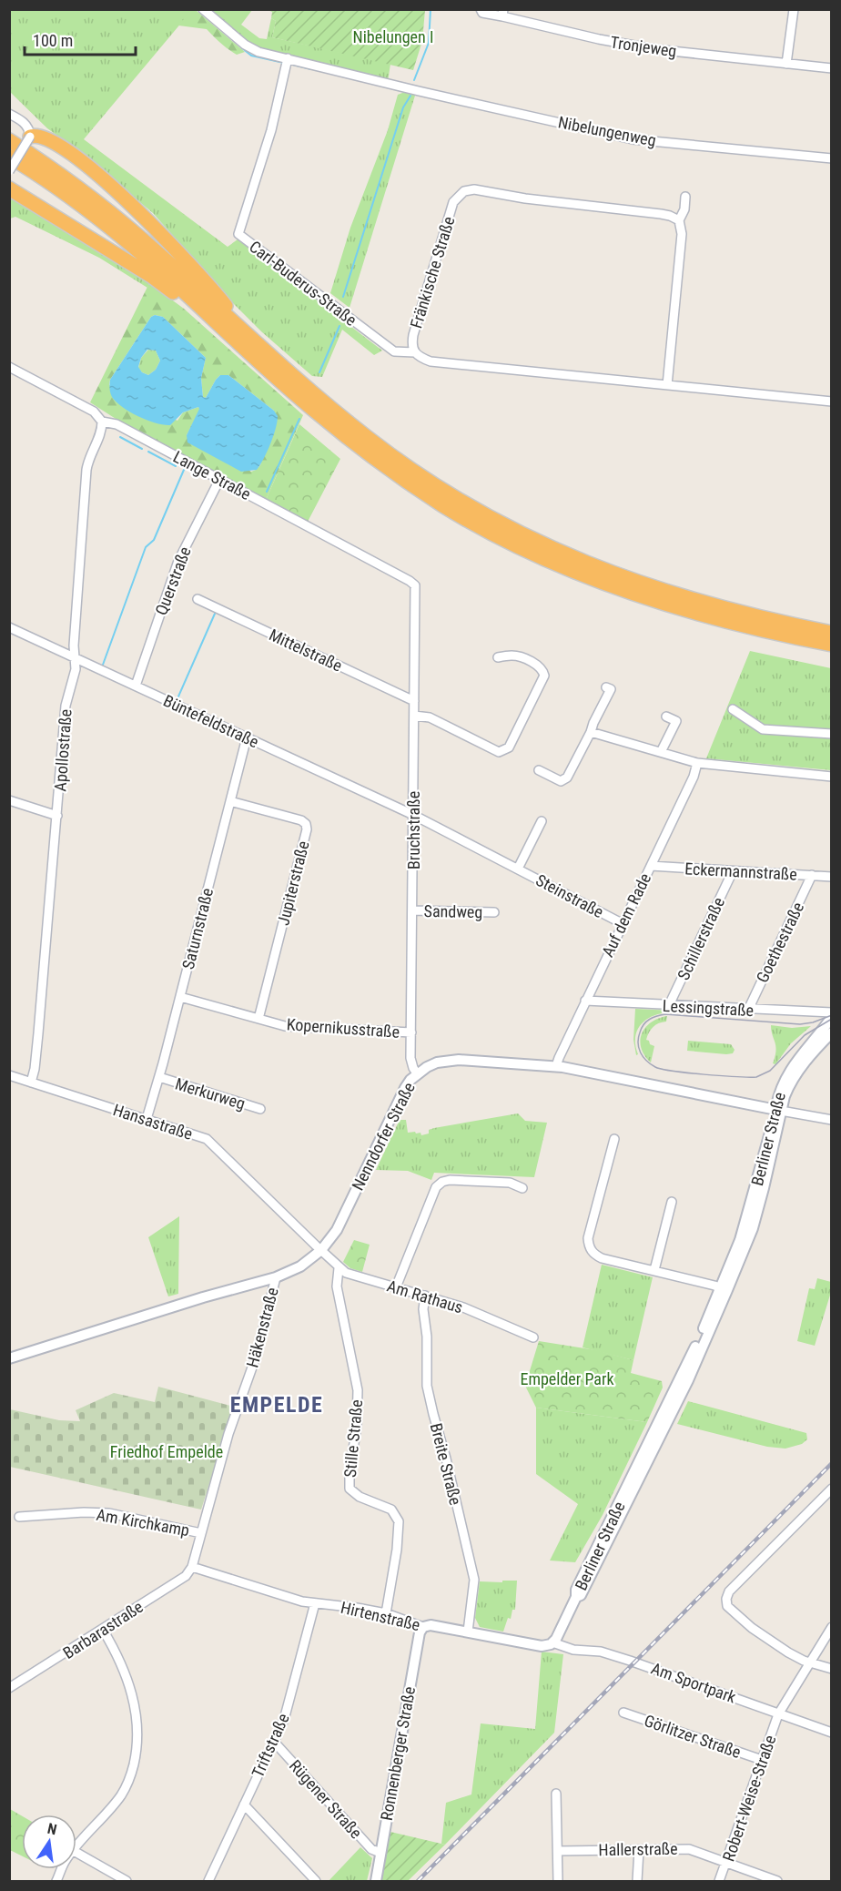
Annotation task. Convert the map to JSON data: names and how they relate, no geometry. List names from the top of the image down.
{
  "streets": {
    "street": [
      "Tronjeweg",
      "Nibelungenweg",
      "Fränkische Straße",
      "Carl-Buderus-Straße",
      "Lange Straße",
      "Querstraße",
      "Mittelstraße",
      "Büntefeldstraße",
      "Apollostraße",
      "Bruchstraße",
      "Eckermannstraße",
      "Jupiterstraße",
      "Steinstraße",
      "Sandweg",
      "Auf dem Rade",
      "Saturnstraße",
      "Schillerstraße",
      "Goethestraße",
      "Lessingstraße",
      "Kopernikusstraße",
      "Merkurweg",
      "Hansastraße",
      "Nenndorfer Straße",
      "Berliner Straße",
      "Am Rathaus",
      "Häkenstraße",
      "Stille Straße",
      "Breite Straße",
      "Am Kirchkamp",
      "Hirtenstraße",
      "Barbarastraße",
      "Am Sportpark",
      "Görlitzer Straße",
      "Triftstraße",
      "Ronnenberger Straße",
      "Robert-Weise-Straße",
      "Rügener Straße",
      "Hallerstraße"
    ]
  },
  "crossings": [
    ["Nibelungenweg", "Carl-Buderus-Straße"],
    ["Fränkische Straße", "Carl-Buderus-Straße"],
    ["Lange Straße", "Querstraße"],
    ["Lange Straße", "Apollostraße"],
    ["Lange Straße", "Bruchstraße"],
    ["Querstraße", "Büntefeldstraße"],
    ["Mittelstraße", "Bruchstraße"],
    ["Büntefeldstraße", "Apollostraße"],
    ["Büntefeldstraße", "Bruchstraße"],
    ["Büntefeldstraße", "Steinstraße"],
    ["Büntefeldstraße", "Saturnstraße"],
    ["Apollostraße", "Hansastraße"],
    ["Bruchstraße", "Steinstraße"],
    ["Bruchstraße", "Sandweg"],
    ["Bruchstraße", "Kopernikusstraße"],
    ["Bruchstraße", "Nenndorfer Straße"],
    ["Eckermannstraße", "Auf dem Rade"],
    ["Eckermannstraße", "Schillerstraße"],
    ["Eckermannstraße", "Goethestraße"],
    ["Jupiterstraße", "Saturnstraße"],
    ["Jupiterstraße", "Kopernikusstraße"],
    ["Steinstraße", "Auf dem Rade"],
    ["Auf dem Rade", "Lessingstraße"],
    ["Auf dem Rade", "Nenndorfer Straße"],
    ["Saturnstraße", "Kopernikusstraße"],
    ["Saturnstraße", "Merkurweg"],
    ["Saturnstraße", "Hansastraße"],
    ["Schillerstraße", "Lessingstraße"],
    ["Goethestraße", "Lessingstraße"],
    ["Hansastraße", "Nenndorfer Straße"],
    ["Hansastraße", "Am Rathaus"],
    ["Nenndorfer Straße", "Berliner Straße"],
    ["Nenndorfer Straße", "Am Rathaus"],
    ["Nenndorfer Straße", "Häkenstraße"],
    ["Berliner Straße", "Hirtenstraße"],
    ["Berliner Straße", "Am Sportpark"],
    ["Am Rathaus", "Stille Straße"],
    ["Am Rathaus", "Breite Straße"],
    ["Häkenstraße", "Am Kirchkamp"],
    ["Häkenstraße", "Hirtenstraße"],
    ["Häkenstraße", "Barbarastraße"],
    ["Stille Straße", "Hirtenstraße"],
    ["Breite Straße", "Hirtenstraße"],
    ["Hirtenstraße", "Barbarastraße"],
    ["Hirtenstraße", "Am Sportpark"],
    ["Hirtenstraße", "Triftstraße"],
    ["Hirtenstraße", "Ronnenberger Straße"],
    ["Am Sportpark", "Robert-Weise-Straße"],
    ["Görlitzer Straße", "Robert-Weise-Straße"],
    ["Triftstraße", "Rügener Straße"],
    ["Ronnenberger Straße", "Rügener Straße"],
    ["Robert-Weise-Straße", "Hallerstraße"]
  ],
  "districts": ["EMPELDE"],
  "parks": ["Nibelungen I", "Empelder Park", "Friedhof Empelde"],
  "scale_bar": "100 m",
  "north": "top"
}
